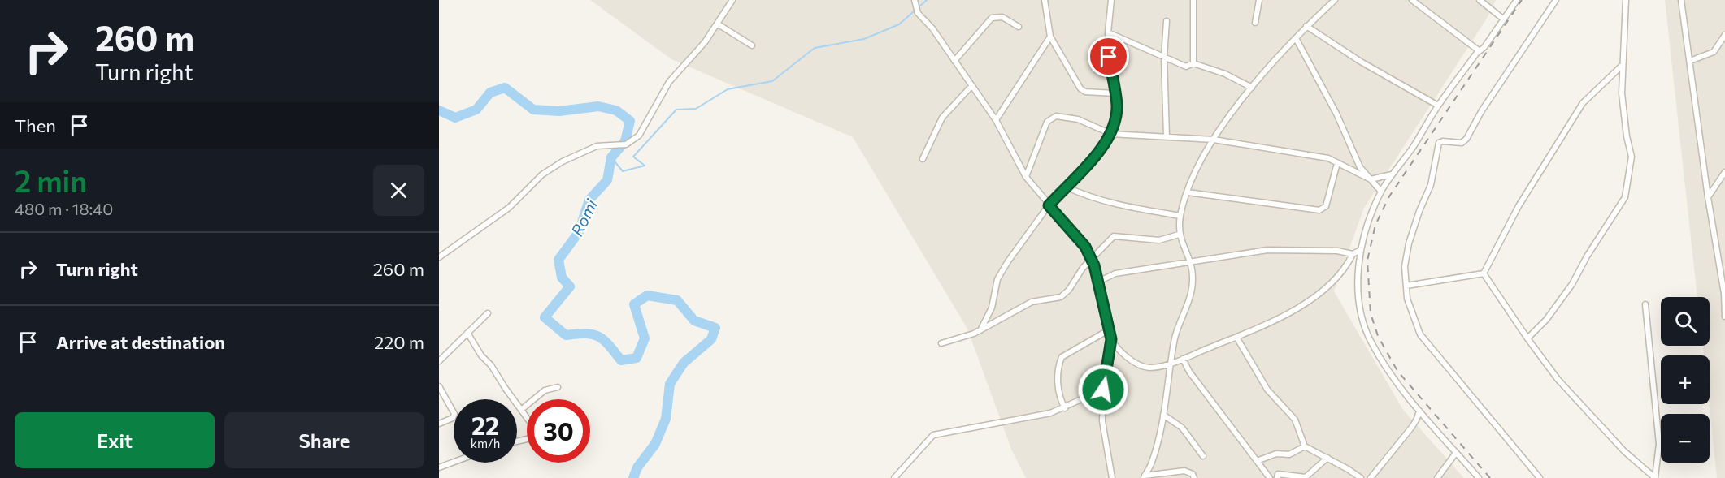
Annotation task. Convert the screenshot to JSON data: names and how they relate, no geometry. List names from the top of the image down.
{
  "water": ["Romi"],
  "page": {
    "turn": ["260 m", "Turn right"],
    "then": "Then",
    "heading": ["2 min", "480 m · 18:40"],
    "list": [
      {
        "name": "Turn right",
        "value": "260 m"
      },
      {
        "name": "Arrive at destination",
        "value": "220 m"
      }
    ],
    "map_buttons": ["+", "−"],
    "speed": "22 km/h",
    "limit": "30",
    "buttons": ["Exit", "Share"]
  }
}
